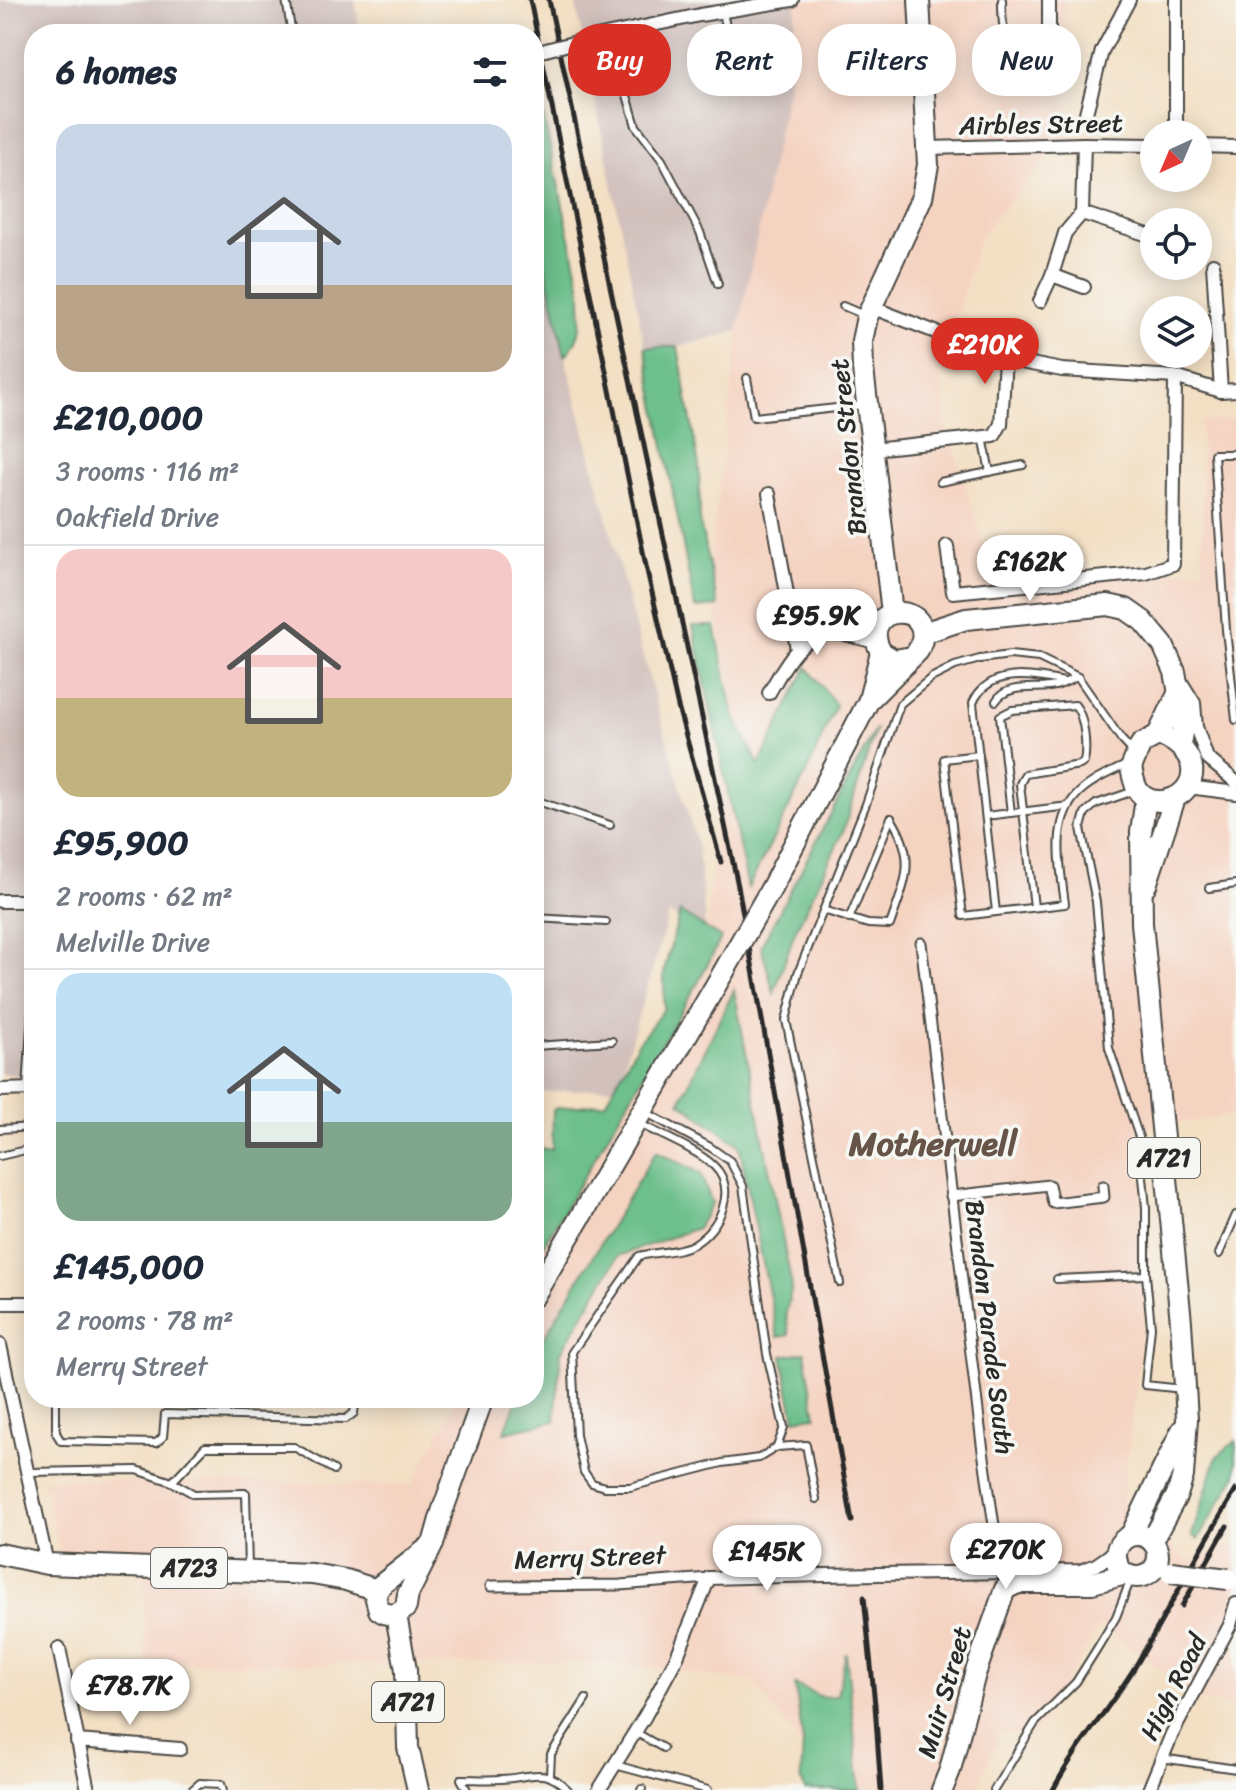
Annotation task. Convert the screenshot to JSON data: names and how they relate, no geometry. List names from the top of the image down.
{
  "streets": {
    "main road": [
      "Brandon Street",
      "A721",
      "A723",
      "Muir Street"
    ],
    "street": [
      "Airbles Street",
      "Brandon Parade South",
      "Merry Street",
      "High Road"
    ]
  },
  "crossings": [
    ["Airbles Street", "Brandon Street"],
    ["Brandon Street", "A721"],
    ["A721", "Merry Street"],
    ["A721", "A723"],
    ["A721", "Muir Street"],
    ["Brandon Parade South", "Merry Street"],
    ["Merry Street", "Muir Street"]
  ],
  "districts": ["Motherwell"],
  "north": "bottom left",
  "page": {
    "chip": [
      "Buy",
      "Rent",
      "Filters",
      "New"
    ],
    "heading": "6 homes",
    "list": [
      {
        "name": "£210,000",
        "note": "3 rooms · 116 m² · Oakfield Drive"
      },
      {
        "name": "£95,900",
        "note": "2 rooms · 62 m² · Melville Drive"
      },
      {
        "name": "£145,000",
        "note": "2 rooms · 78 m² · Merry Street"
      }
    ],
    "price": [
      "£210K",
      "£162K",
      "£95.9K",
      "£270K",
      "£145K",
      "£78.7K"
    ]
  }
}
